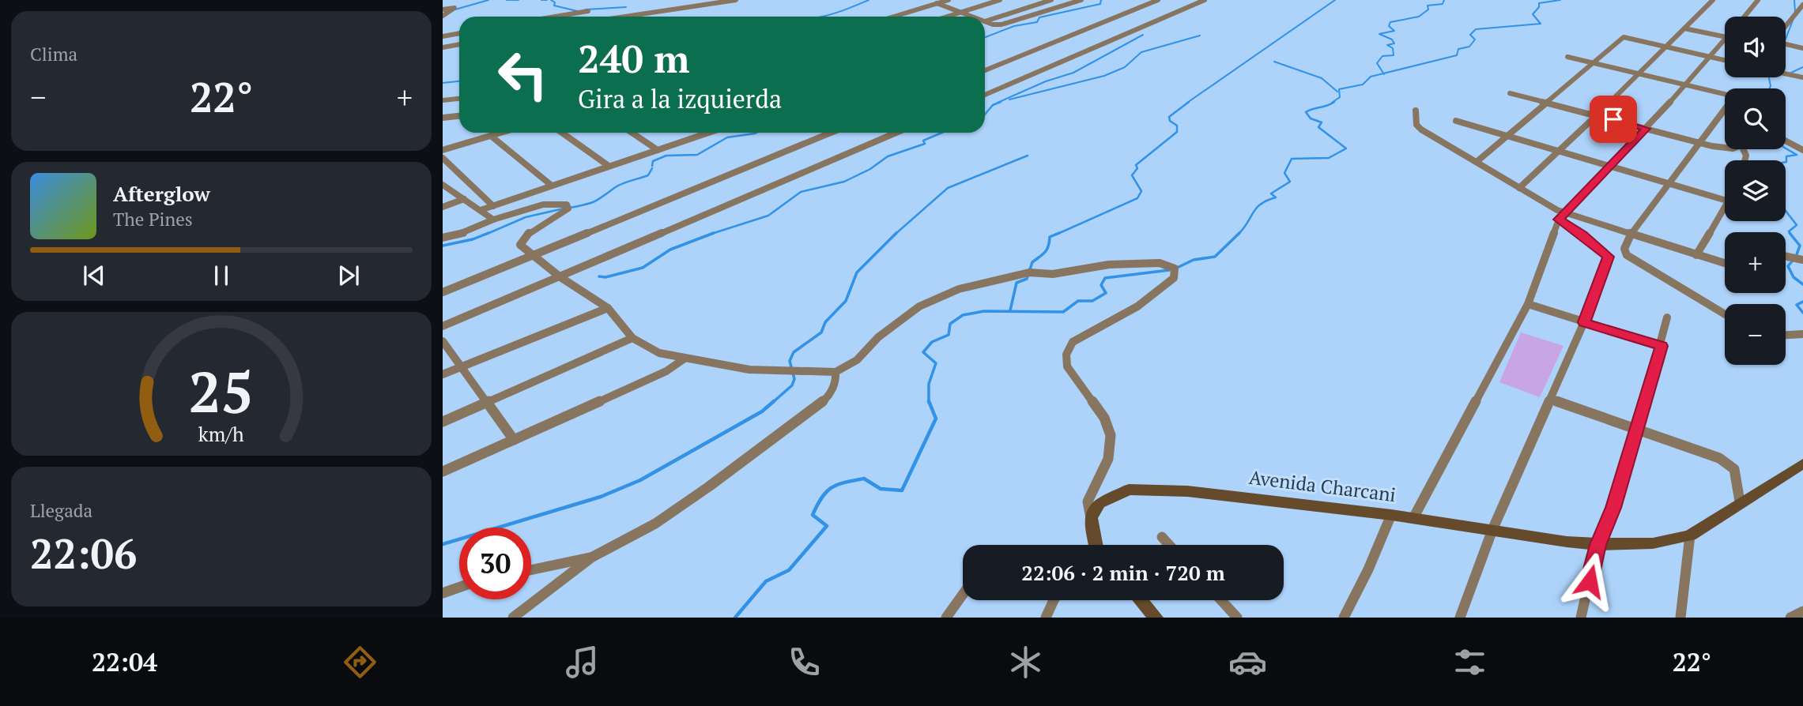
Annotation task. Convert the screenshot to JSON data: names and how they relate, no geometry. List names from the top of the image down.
{
  "streets": {
    "main road": ["Avenida Charcani"]
  },
  "page": {
    "tile": [
      "Clima",
      ["Llegada", "22:06"]
    ],
    "map_buttons": ["+", "−"],
    "turn": ["240 m", "Gira a la izquierda"],
    "heat": ["−", "22°", "+"],
    "song": ["Afterglow", "The Pines"],
    "limit": "30",
    "trip": "22:06 · 2 min · 720 m",
    "tabs": ["22:04", "22°"],
    "gauge": ["25", "km/h"]
  }
}
